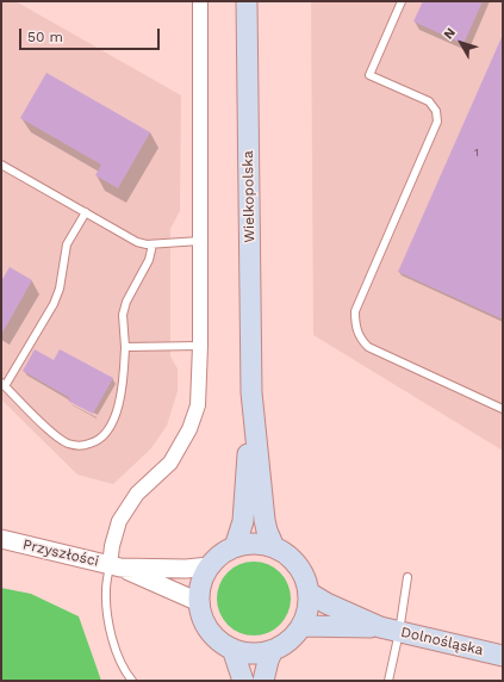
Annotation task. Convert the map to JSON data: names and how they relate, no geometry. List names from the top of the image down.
{
  "streets": {
    "main road": ["Wielkopolska", "Dolnośląska"],
    "street": ["Przyszłości"]
  },
  "crossings": [
    ["Wielkopolska", "Przyszłości"],
    ["Wielkopolska", "Dolnośląska"],
    ["Przyszłości", "Dolnośląska"]
  ],
  "house_numbers": ["1"],
  "scale_bar": "50 m",
  "north": "top left"
}
